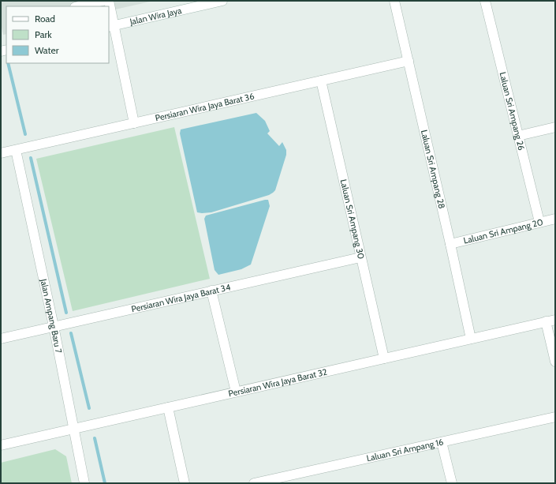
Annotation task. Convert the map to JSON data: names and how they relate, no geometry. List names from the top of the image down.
{
  "streets": {
    "street": [
      "Jalan Wira Jaya",
      "Persiaran Wira Jaya Barat 36",
      "Laluan Sri Ampang 26",
      "Laluan Sri Ampang 28",
      "Laluan Sri Ampang 30",
      "Laluan Sri Ampang 20",
      "Persiaran Wira Jaya Barat 34",
      "Jalan Ampang Baru 7",
      "Persiaran Wira Jaya Barat 32",
      "Laluan Sri Ampang 16"
    ]
  },
  "crossings": [
    ["Persiaran Wira Jaya Barat 36", "Laluan Sri Ampang 28"],
    ["Persiaran Wira Jaya Barat 36", "Laluan Sri Ampang 30"],
    ["Persiaran Wira Jaya Barat 36", "Jalan Ampang Baru 7"],
    ["Laluan Sri Ampang 26", "Laluan Sri Ampang 20"],
    ["Laluan Sri Ampang 28", "Laluan Sri Ampang 20"],
    ["Laluan Sri Ampang 28", "Persiaran Wira Jaya Barat 32"],
    ["Laluan Sri Ampang 30", "Persiaran Wira Jaya Barat 34"],
    ["Laluan Sri Ampang 30", "Persiaran Wira Jaya Barat 32"],
    ["Persiaran Wira Jaya Barat 34", "Jalan Ampang Baru 7"],
    ["Jalan Ampang Baru 7", "Persiaran Wira Jaya Barat 32"]
  ],
  "legend": ["Road", "Park", "Water"]
}
